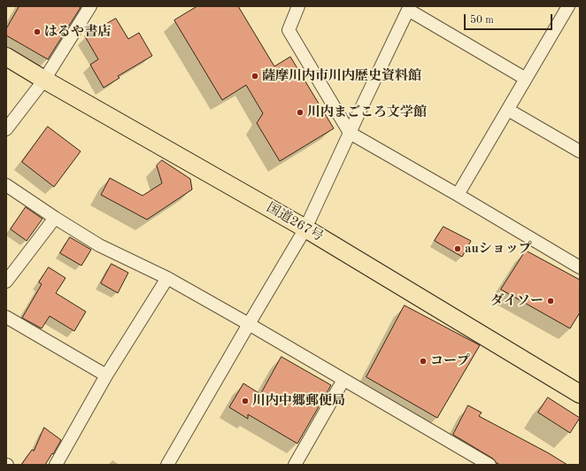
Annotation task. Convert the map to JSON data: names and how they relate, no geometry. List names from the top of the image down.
{
  "streets": {
    "highway": ["国道267号"]
  },
  "places": [
    "はるや書店",
    "薩摩川内市川内歴史資料館",
    "川内まごころ文学館",
    "auショップ",
    "ダイソー",
    "コープ",
    "川内中郷郵便局"
  ],
  "scale_bar": "50 m"
}
